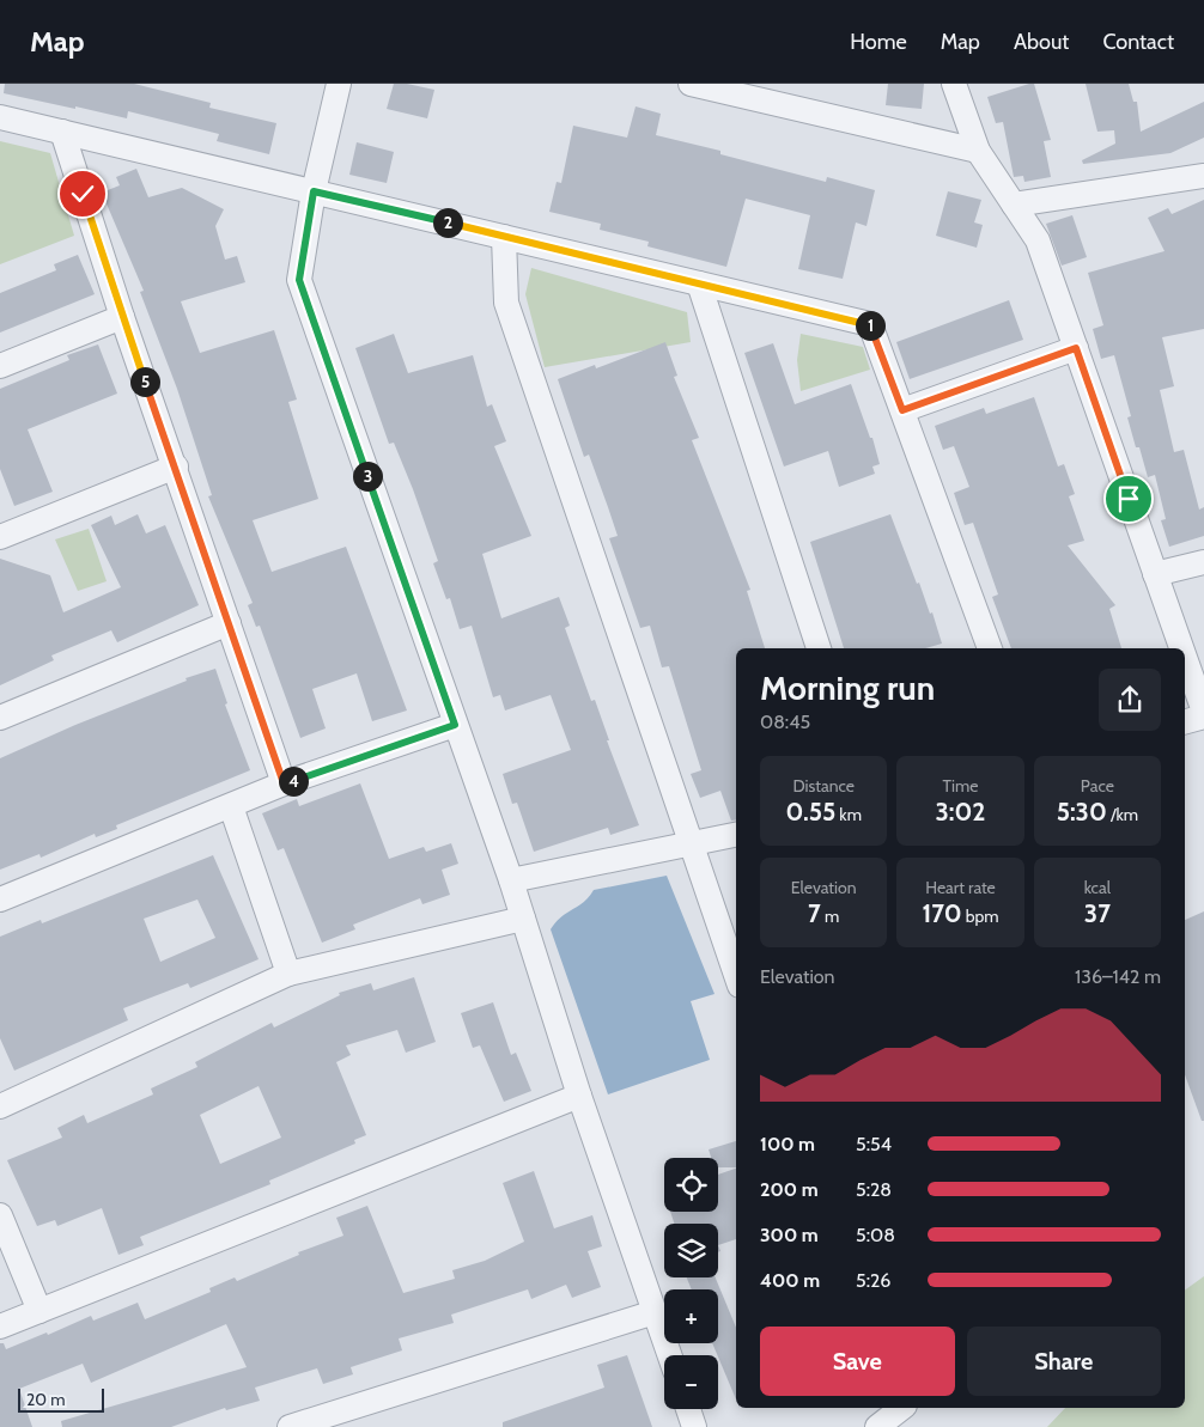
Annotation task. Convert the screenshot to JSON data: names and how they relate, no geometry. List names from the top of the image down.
{
  "scale_bar": "20 m",
  "page": {
    "header": "Map",
    "nav": [
      "Home",
      "Map",
      "About",
      "Contact"
    ],
    "pins": [
      "2",
      "1",
      "5",
      "3",
      "4"
    ],
    "heading": ["Morning run", "08:45"],
    "stats": [
      ["Distance", "0.55 km"],
      ["Time", "3:02"],
      ["Pace", "5:30 /km"],
      ["Elevation", "7 m"],
      ["Heart rate", "170 bpm"],
      ["kcal", "37"]
    ],
    "chart": ["Elevation", "136–142 m"],
    "list": [
      {
        "name": "100 m",
        "note": "5:54"
      },
      {
        "name": "200 m",
        "note": "5:28"
      },
      {
        "name": "300 m",
        "note": "5:08"
      },
      {
        "name": "400 m",
        "note": "5:26"
      }
    ],
    "map_buttons": ["+", "−"],
    "buttons": ["Save", "Share"],
    "scale": "20 m"
  }
}
